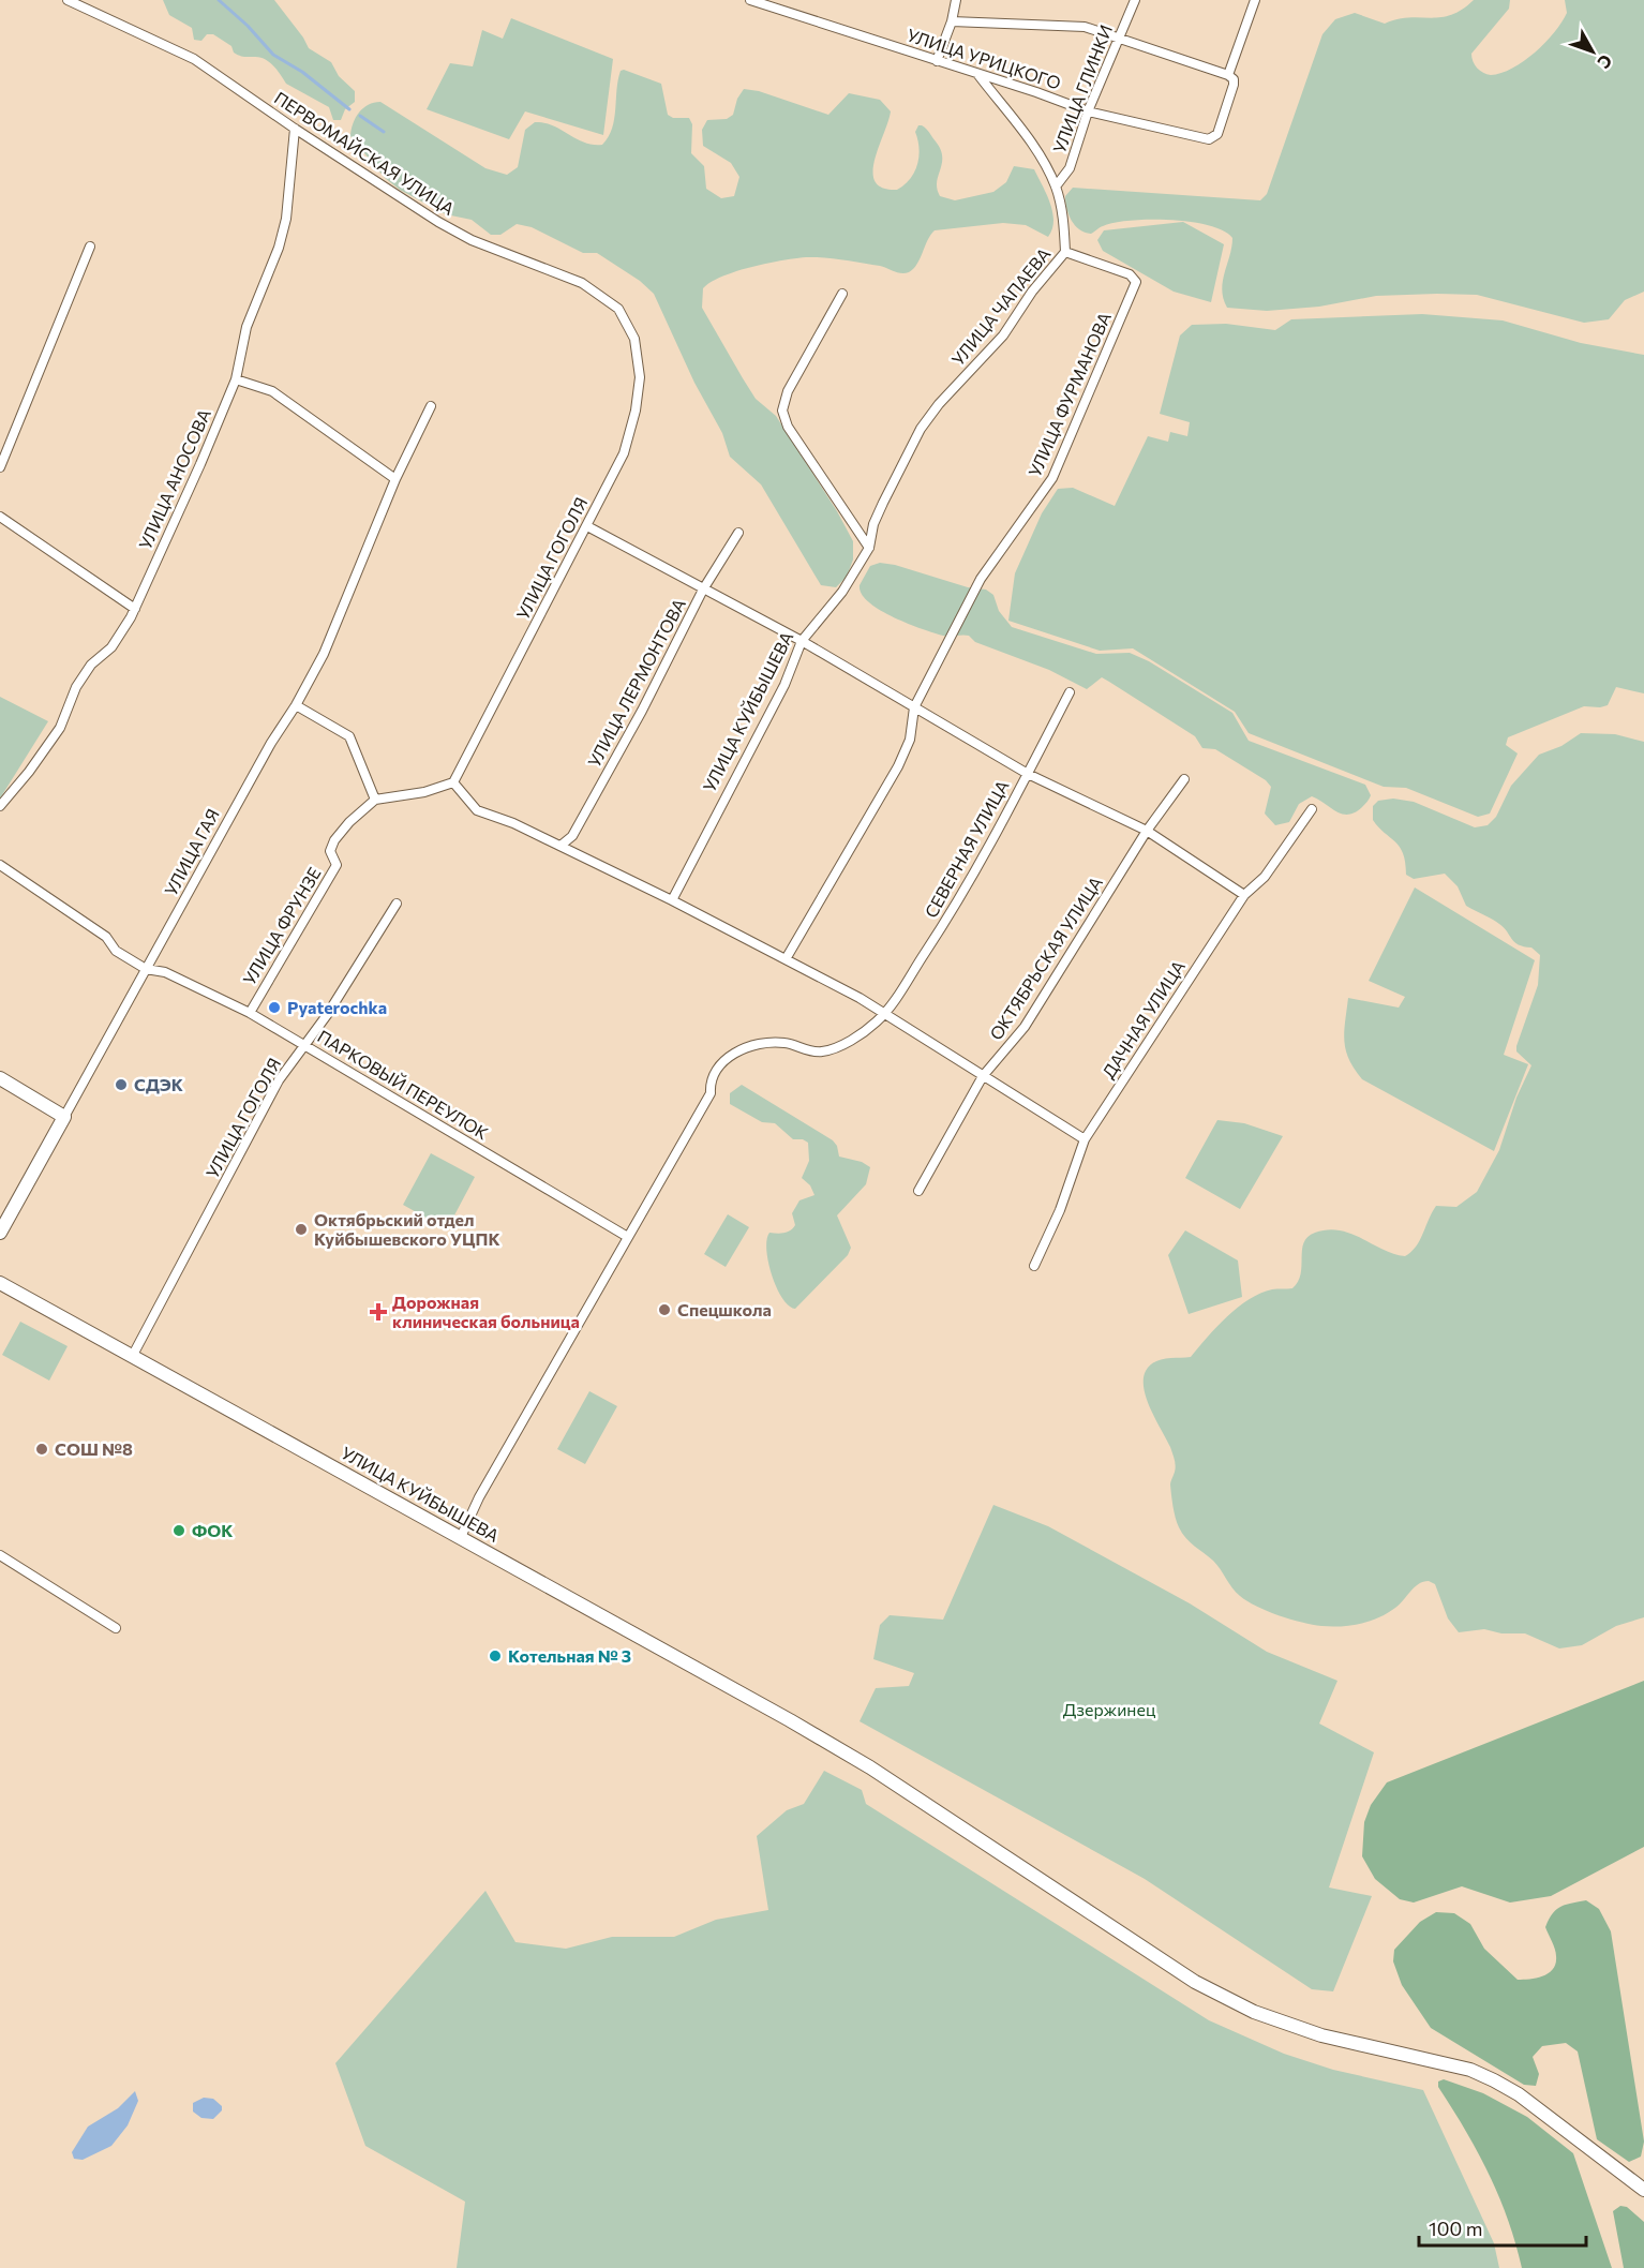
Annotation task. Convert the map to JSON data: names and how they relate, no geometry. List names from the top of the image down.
{
  "streets": {
    "main road": ["УЛИЦА КУЙБЫШЕВА", "УЛИЦА ГАЯ"],
    "street": [
      "УЛИЦА УРИЦКОГО",
      "УЛИЦА ГЛИНКИ",
      "ПЕРВОМАЙСКАЯ УЛИЦА",
      "УЛИЦА ЧАПАЕВА",
      "УЛИЦА ФУРМАНОВА",
      "УЛИЦА АНОСОВА",
      "УЛИЦА ГОГОЛЯ",
      "УЛИЦА ЛЕРМОНТОВА",
      "СЕВЕРНАЯ УЛИЦА",
      "УЛИЦА ФРУНЗЕ",
      "ОКТЯБРЬСКАЯ УЛИЦА",
      "ДАЧНАЯ УЛИЦА",
      "ПАРКОВЫЙ ПЕРЕУЛОК"
    ]
  },
  "crossings": [
    ["УЛИЦА УРИЦКОГО", "УЛИЦА ГЛИНКИ"],
    ["ПЕРВОМАЙСКАЯ УЛИЦА", "УЛИЦА АНОСОВА"],
    ["ПЕРВОМАЙСКАЯ УЛИЦА", "УЛИЦА ГОГОЛЯ"],
    ["УЛИЦА ЧАПАЕВА", "УЛИЦА ФУРМАНОВА"],
    ["УЛИЦА ЧАПАЕВА", "УЛИЦА КУЙБЫШЕВА"],
    ["УЛИЦА ГОГОЛЯ", "УЛИЦА КУЙБЫШЕВА"],
    ["УЛИЦА ГОГОЛЯ", "ПАРКОВЫЙ ПЕРЕУЛОК"],
    ["УЛИЦА ГАЯ", "ПАРКОВЫЙ ПЕРЕУЛОК"],
    ["УЛИЦА ФРУНЗЕ", "ПАРКОВЫЙ ПЕРЕУЛОК"]
  ],
  "parks": ["Дзержинец"],
  "places": {
    "other": [
      "Pyaterochka",
      "СДЭК",
      "Октябрьский отдел Куйбышевского УЦПК",
      "Спецшкола",
      "СОШ №8",
      "ФОК",
      "Котельная № 3"
    ],
    "health": ["Дорожная клиническая больница"]
  },
  "scale_bar": "100 m",
  "north": "bottom right"
}
